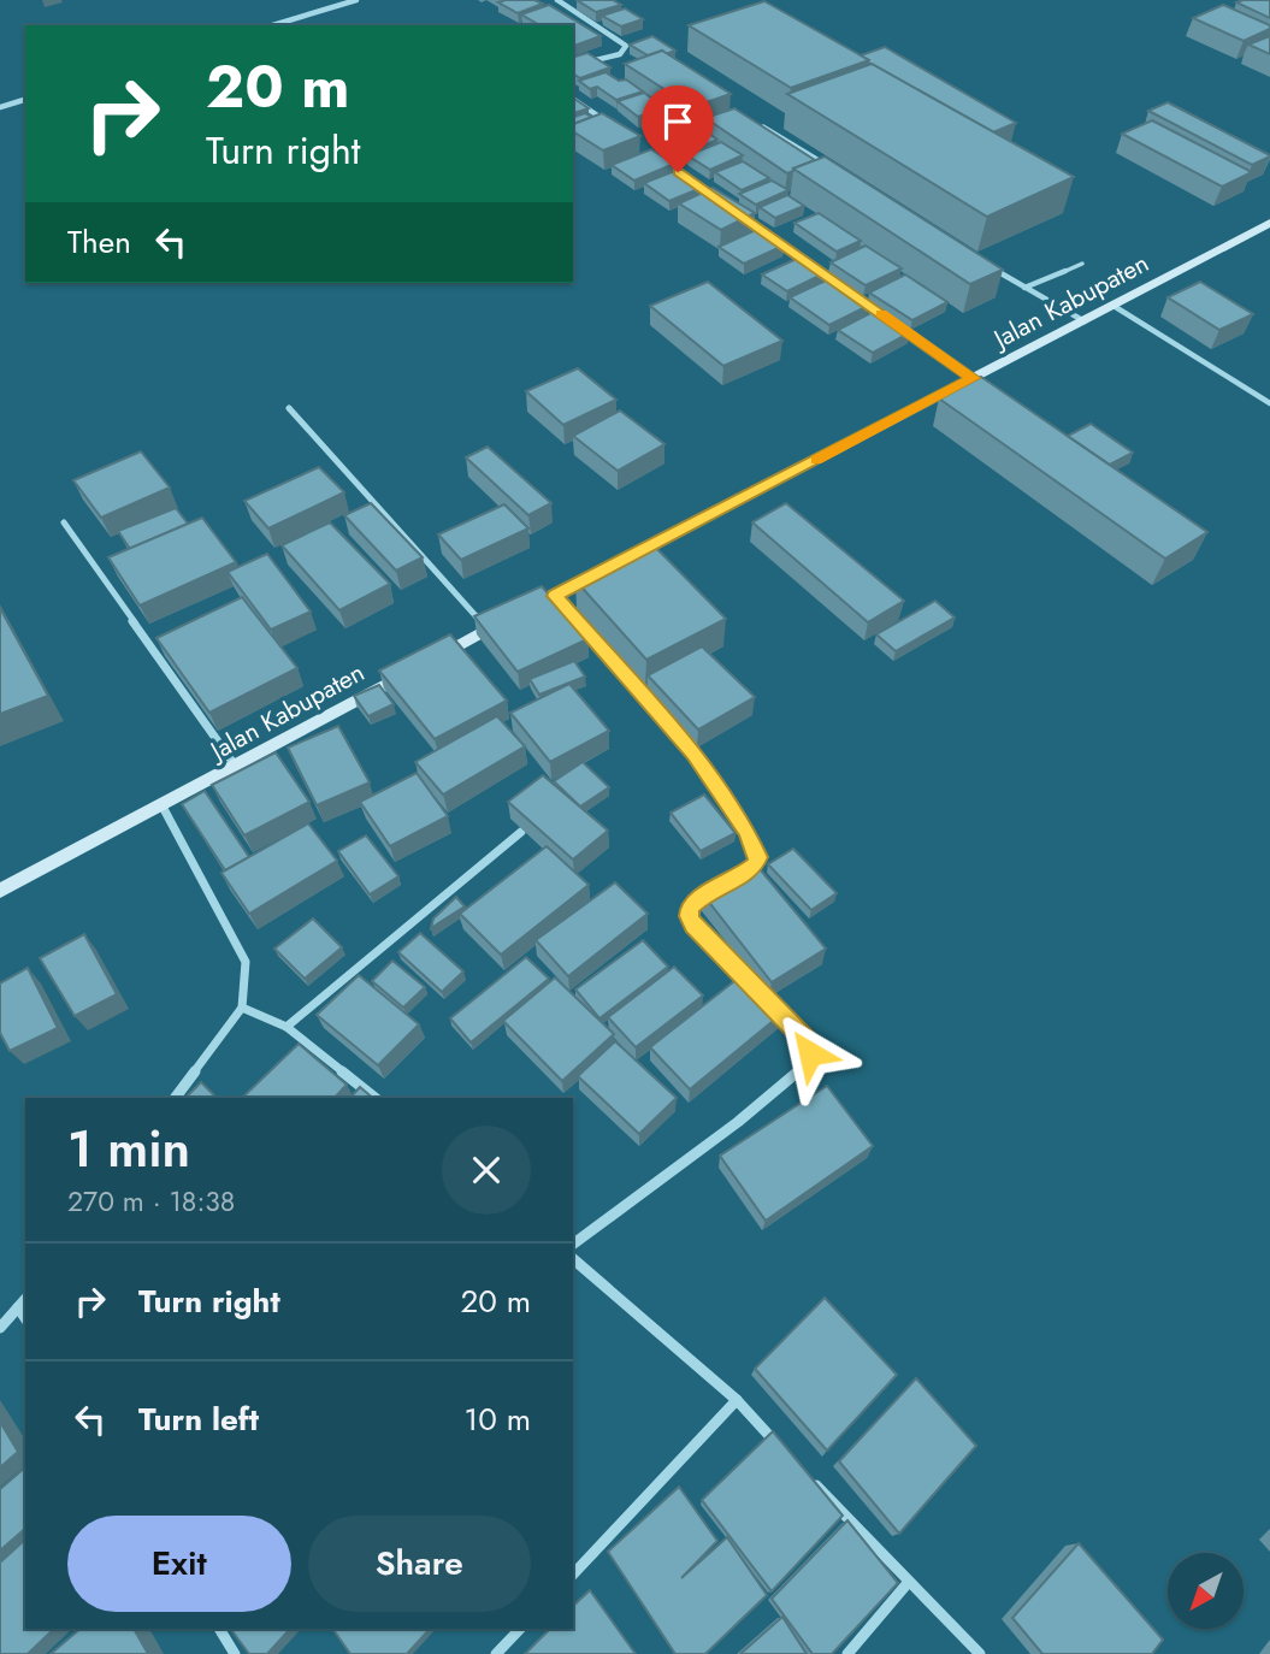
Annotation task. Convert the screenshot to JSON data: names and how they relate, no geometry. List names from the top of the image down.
{
  "streets": {
    "main road": ["Jalan Kabupaten"]
  },
  "north": "bottom left",
  "page": {
    "turn": ["20 m", "Turn right"],
    "then": "Then",
    "heading": ["1 min", "270 m · 18:38"],
    "list": [
      {
        "name": "Turn right",
        "value": "20 m"
      },
      {
        "name": "Turn left",
        "value": "10 m"
      }
    ],
    "buttons": ["Exit", "Share"]
  }
}
